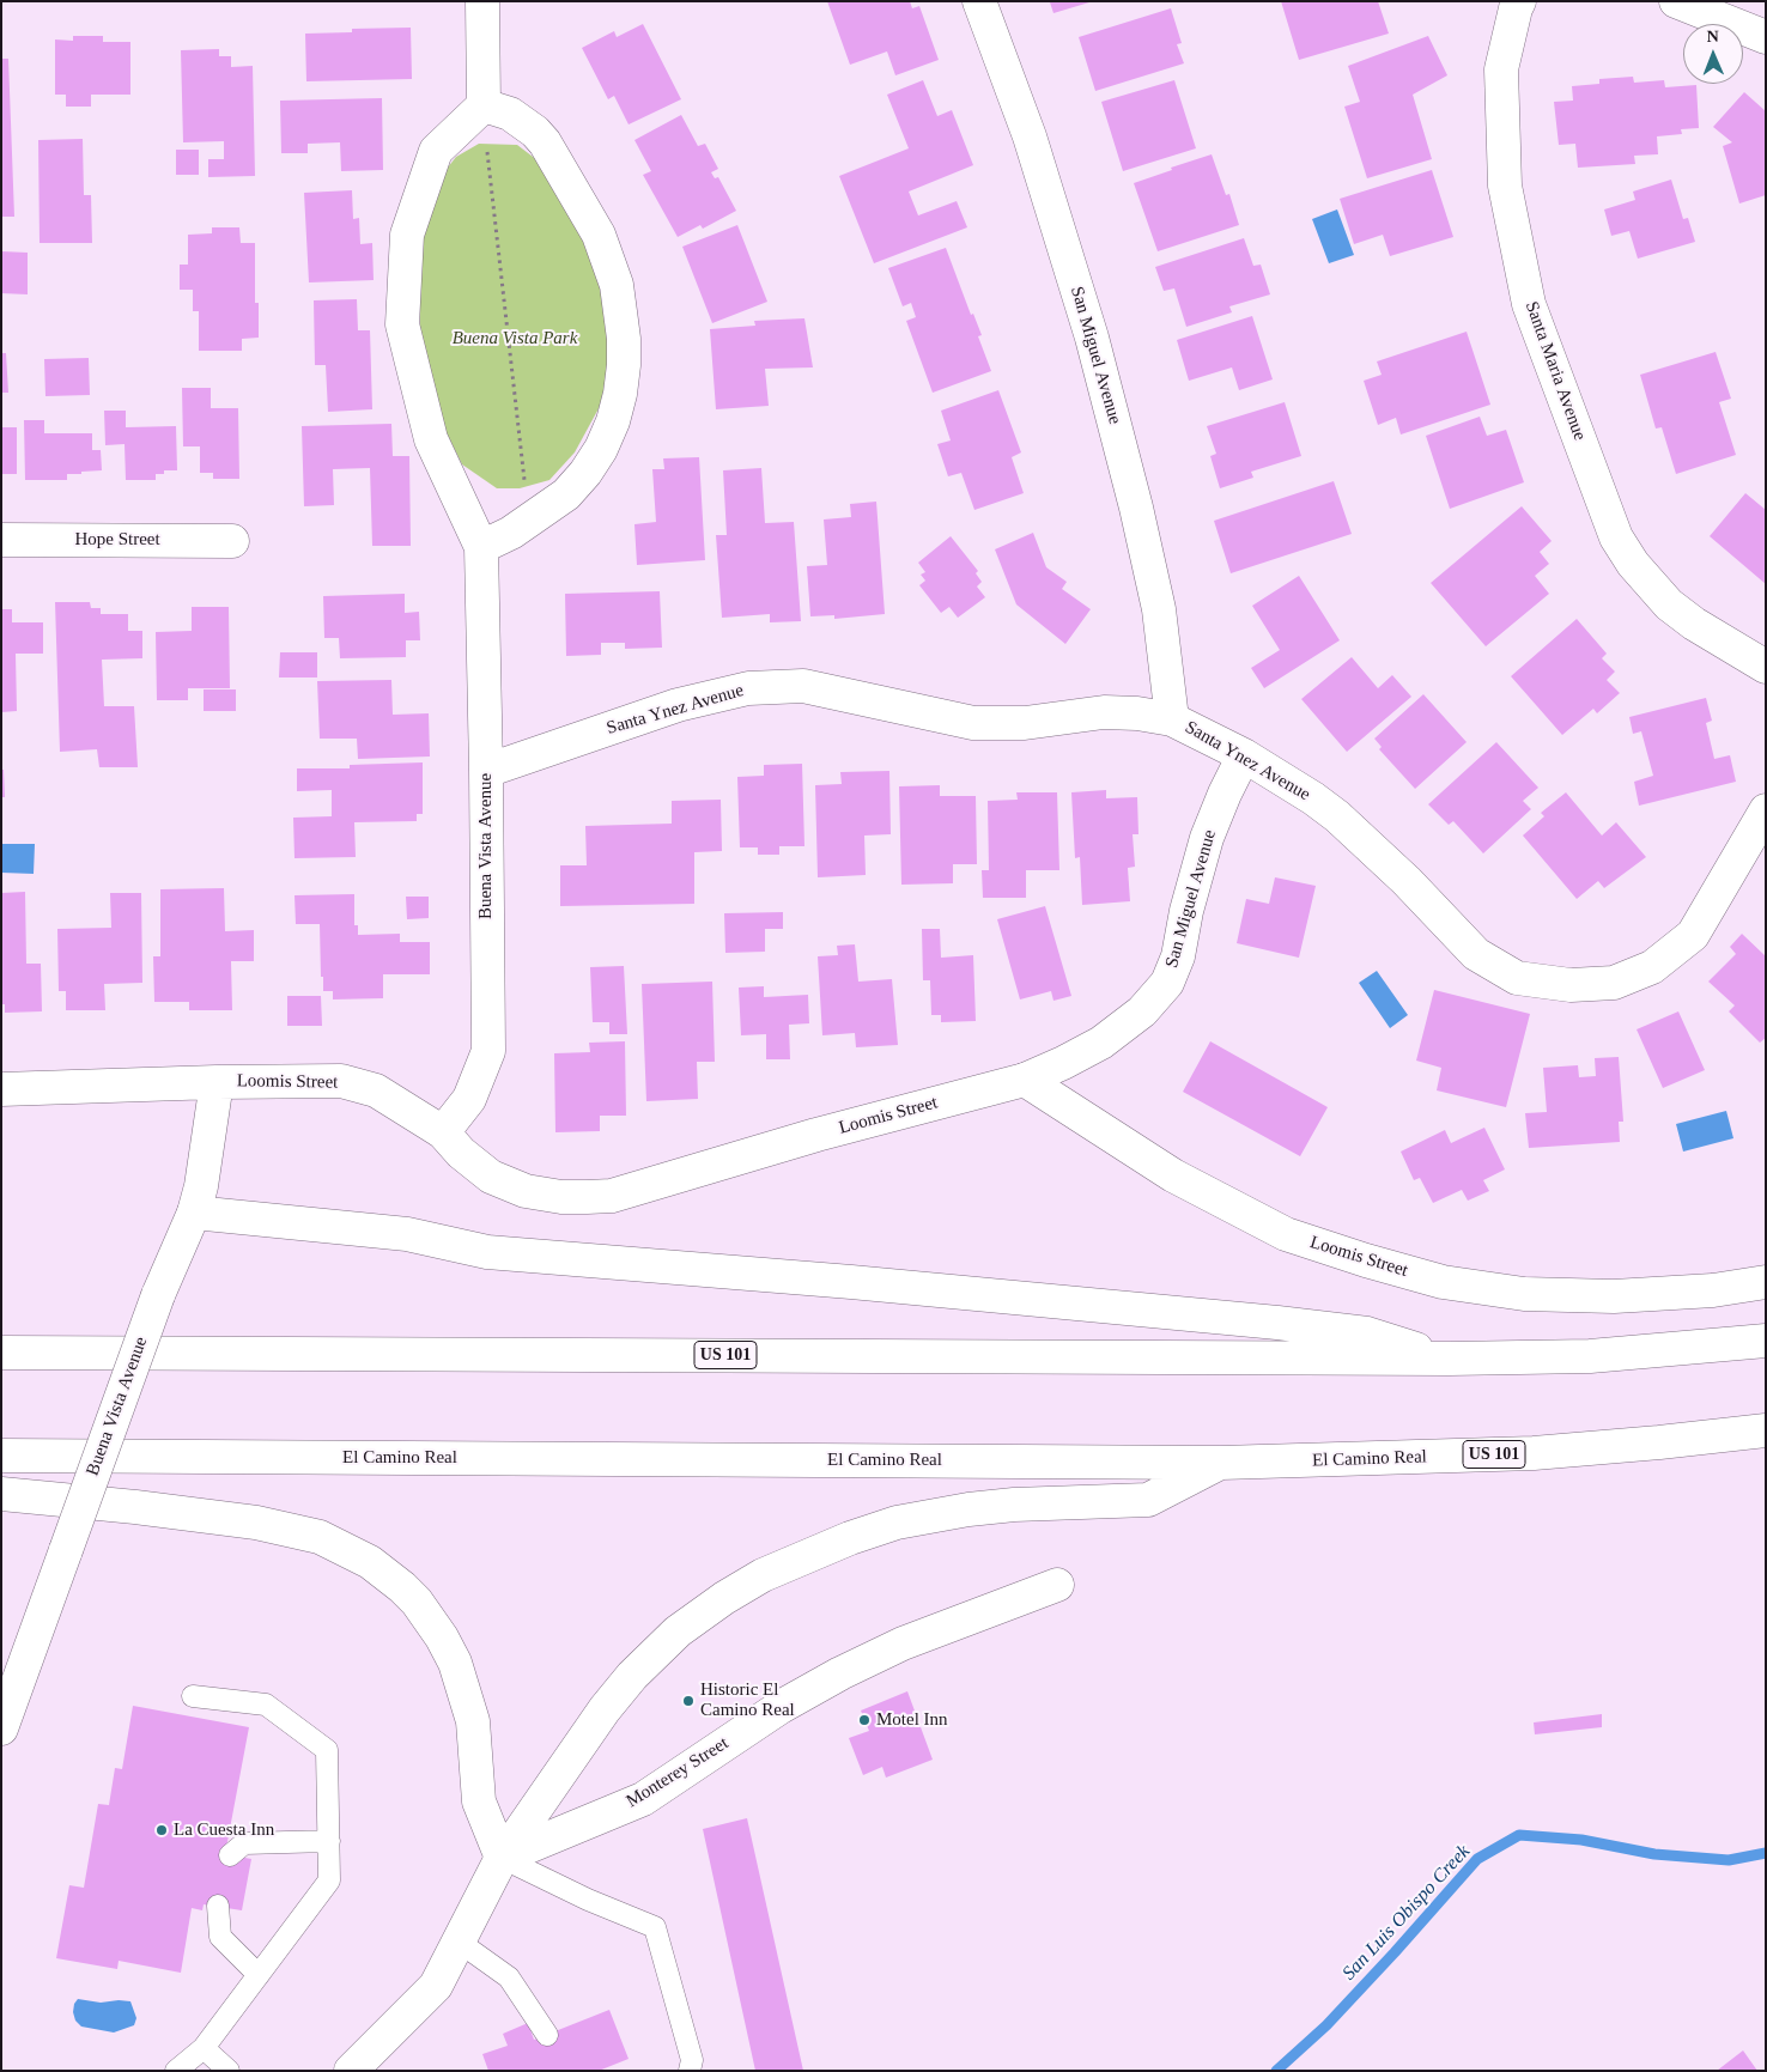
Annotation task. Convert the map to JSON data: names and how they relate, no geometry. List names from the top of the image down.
{
  "streets": {
    "main road": [
      "San Miguel Avenue",
      "Santa Maria Avenue",
      "Hope Street",
      "Santa Ynez Avenue",
      "Buena Vista Avenue",
      "Loomis Street",
      "US 101",
      "El Camino Real",
      "Monterey Street"
    ]
  },
  "crossings": [
    ["San Miguel Avenue", "Santa Ynez Avenue"],
    ["San Miguel Avenue", "Loomis Street"],
    ["Santa Ynez Avenue", "Buena Vista Avenue"],
    ["Buena Vista Avenue", "Loomis Street"]
  ],
  "water": ["San Luis Obispo Creek"],
  "parks": ["Buena Vista Park"],
  "places": ["Historic El Camino Real", "Motel Inn", "La Cuesta Inn"],
  "north": "top"
}
